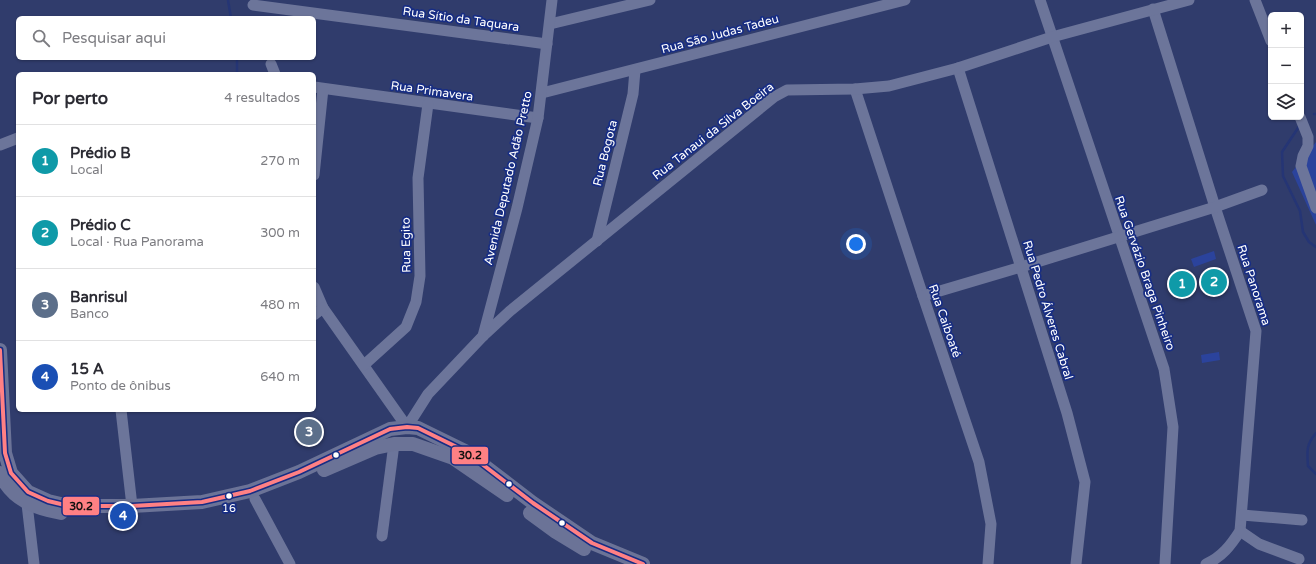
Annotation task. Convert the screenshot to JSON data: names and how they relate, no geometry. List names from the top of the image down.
{
  "streets": {
    "street": [
      "Rua Sítio da Taquara",
      "Rua São Judas Tadeu",
      "Rua Primavera",
      "Rua Tanaui da Silva Boeira",
      "Rua Bogota",
      "Avenida Deputado Adão Pretto",
      "Rua Egito",
      "Rua Gervázio Braga Pinheiro",
      "Rua Panorama",
      "Rua Pedro Álveres Cabral",
      "Rua Caiboaté"
    ]
  },
  "crossings": [
    ["Rua Sítio da Taquara", "Avenida Deputado Adão Pretto"],
    ["Rua São Judas Tadeu", "Rua Bogota"],
    ["Rua São Judas Tadeu", "Avenida Deputado Adão Pretto"],
    ["Rua Primavera", "Avenida Deputado Adão Pretto"],
    ["Rua Primavera", "Rua Egito"],
    ["Rua Tanaui da Silva Boeira", "Rua Bogota"],
    ["Rua Tanaui da Silva Boeira", "Avenida Deputado Adão Pretto"],
    ["Rua Tanaui da Silva Boeira", "Rua Gervázio Braga Pinheiro"],
    ["Rua Tanaui da Silva Boeira", "Rua Panorama"],
    ["Rua Tanaui da Silva Boeira", "Rua Pedro Álveres Cabral"],
    ["Rua Tanaui da Silva Boeira", "Rua Caiboaté"]
  ],
  "places": ["16"],
  "lines": ["transit line 30.2"],
  "page": {
    "map_buttons": ["+", "−"],
    "search": "Pesquisar aqui",
    "heading": ["Por perto", "4 resultados"],
    "list": [
      {
        "mark": "1",
        "name": "Prédio B",
        "note": "Local",
        "value": "270 m"
      },
      {
        "mark": "2",
        "name": "Prédio C",
        "note": "Local · Rua Panorama",
        "value": "300 m"
      },
      {
        "mark": "3",
        "name": "Banrisul",
        "note": "Banco",
        "value": "480 m"
      },
      {
        "mark": "4",
        "name": "15 A",
        "note": "Ponto de ônibus",
        "value": "640 m"
      }
    ],
    "pins": [
      "2",
      "1",
      "3",
      "4"
    ]
  }
}
